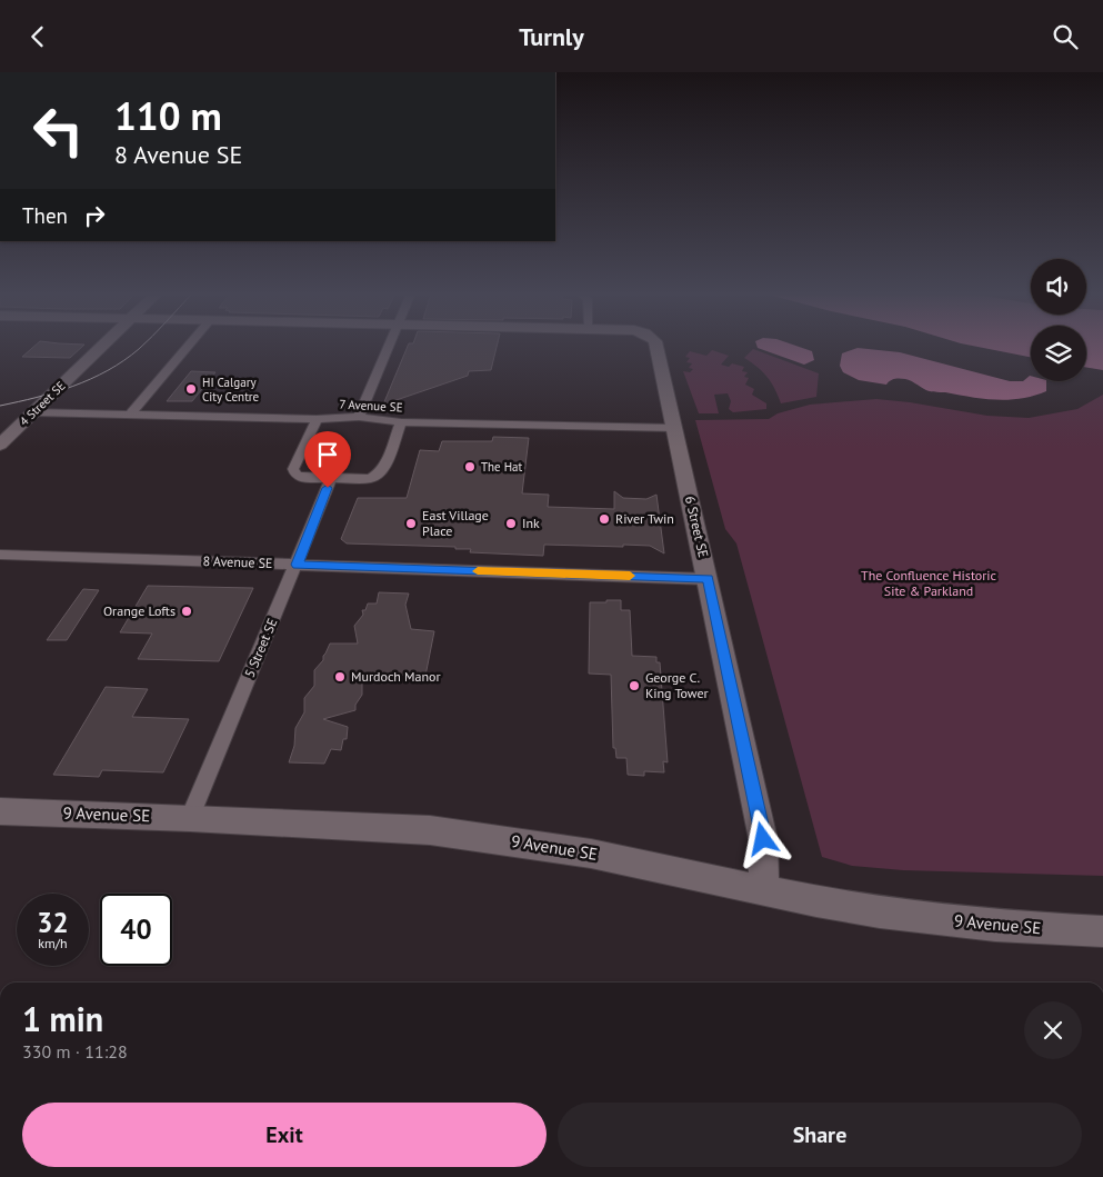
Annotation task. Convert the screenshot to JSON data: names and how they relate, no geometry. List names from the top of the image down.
{
  "streets": {
    "street": [
      "4 Street SE",
      "7 Avenue SE",
      "6 Street SE",
      "8 Avenue SE",
      "5 Street SE",
      "9 Avenue SE"
    ]
  },
  "crossings": [
    ["4 Street SE", "7 Avenue SE"],
    ["7 Avenue SE", "6 Street SE"],
    ["6 Street SE", "8 Avenue SE"],
    ["6 Street SE", "9 Avenue SE"],
    ["8 Avenue SE", "5 Street SE"],
    ["5 Street SE", "9 Avenue SE"]
  ],
  "parks": ["The Confluence Historic Site & Parkland"],
  "places": [
    "HI Calgary City Centre",
    "The Hat",
    "River Twin",
    "East Village Place",
    "Ink",
    "Orange Lofts",
    "Murdoch Manor",
    "George C. King Tower"
  ],
  "page": {
    "header": "Turnly",
    "turn": ["110 m", "8 Avenue SE"],
    "then": "Then",
    "speed": "32 km/h",
    "limit": "40",
    "heading": ["1 min", "330 m · 11:28"],
    "buttons": ["Exit", "Share"]
  }
}
